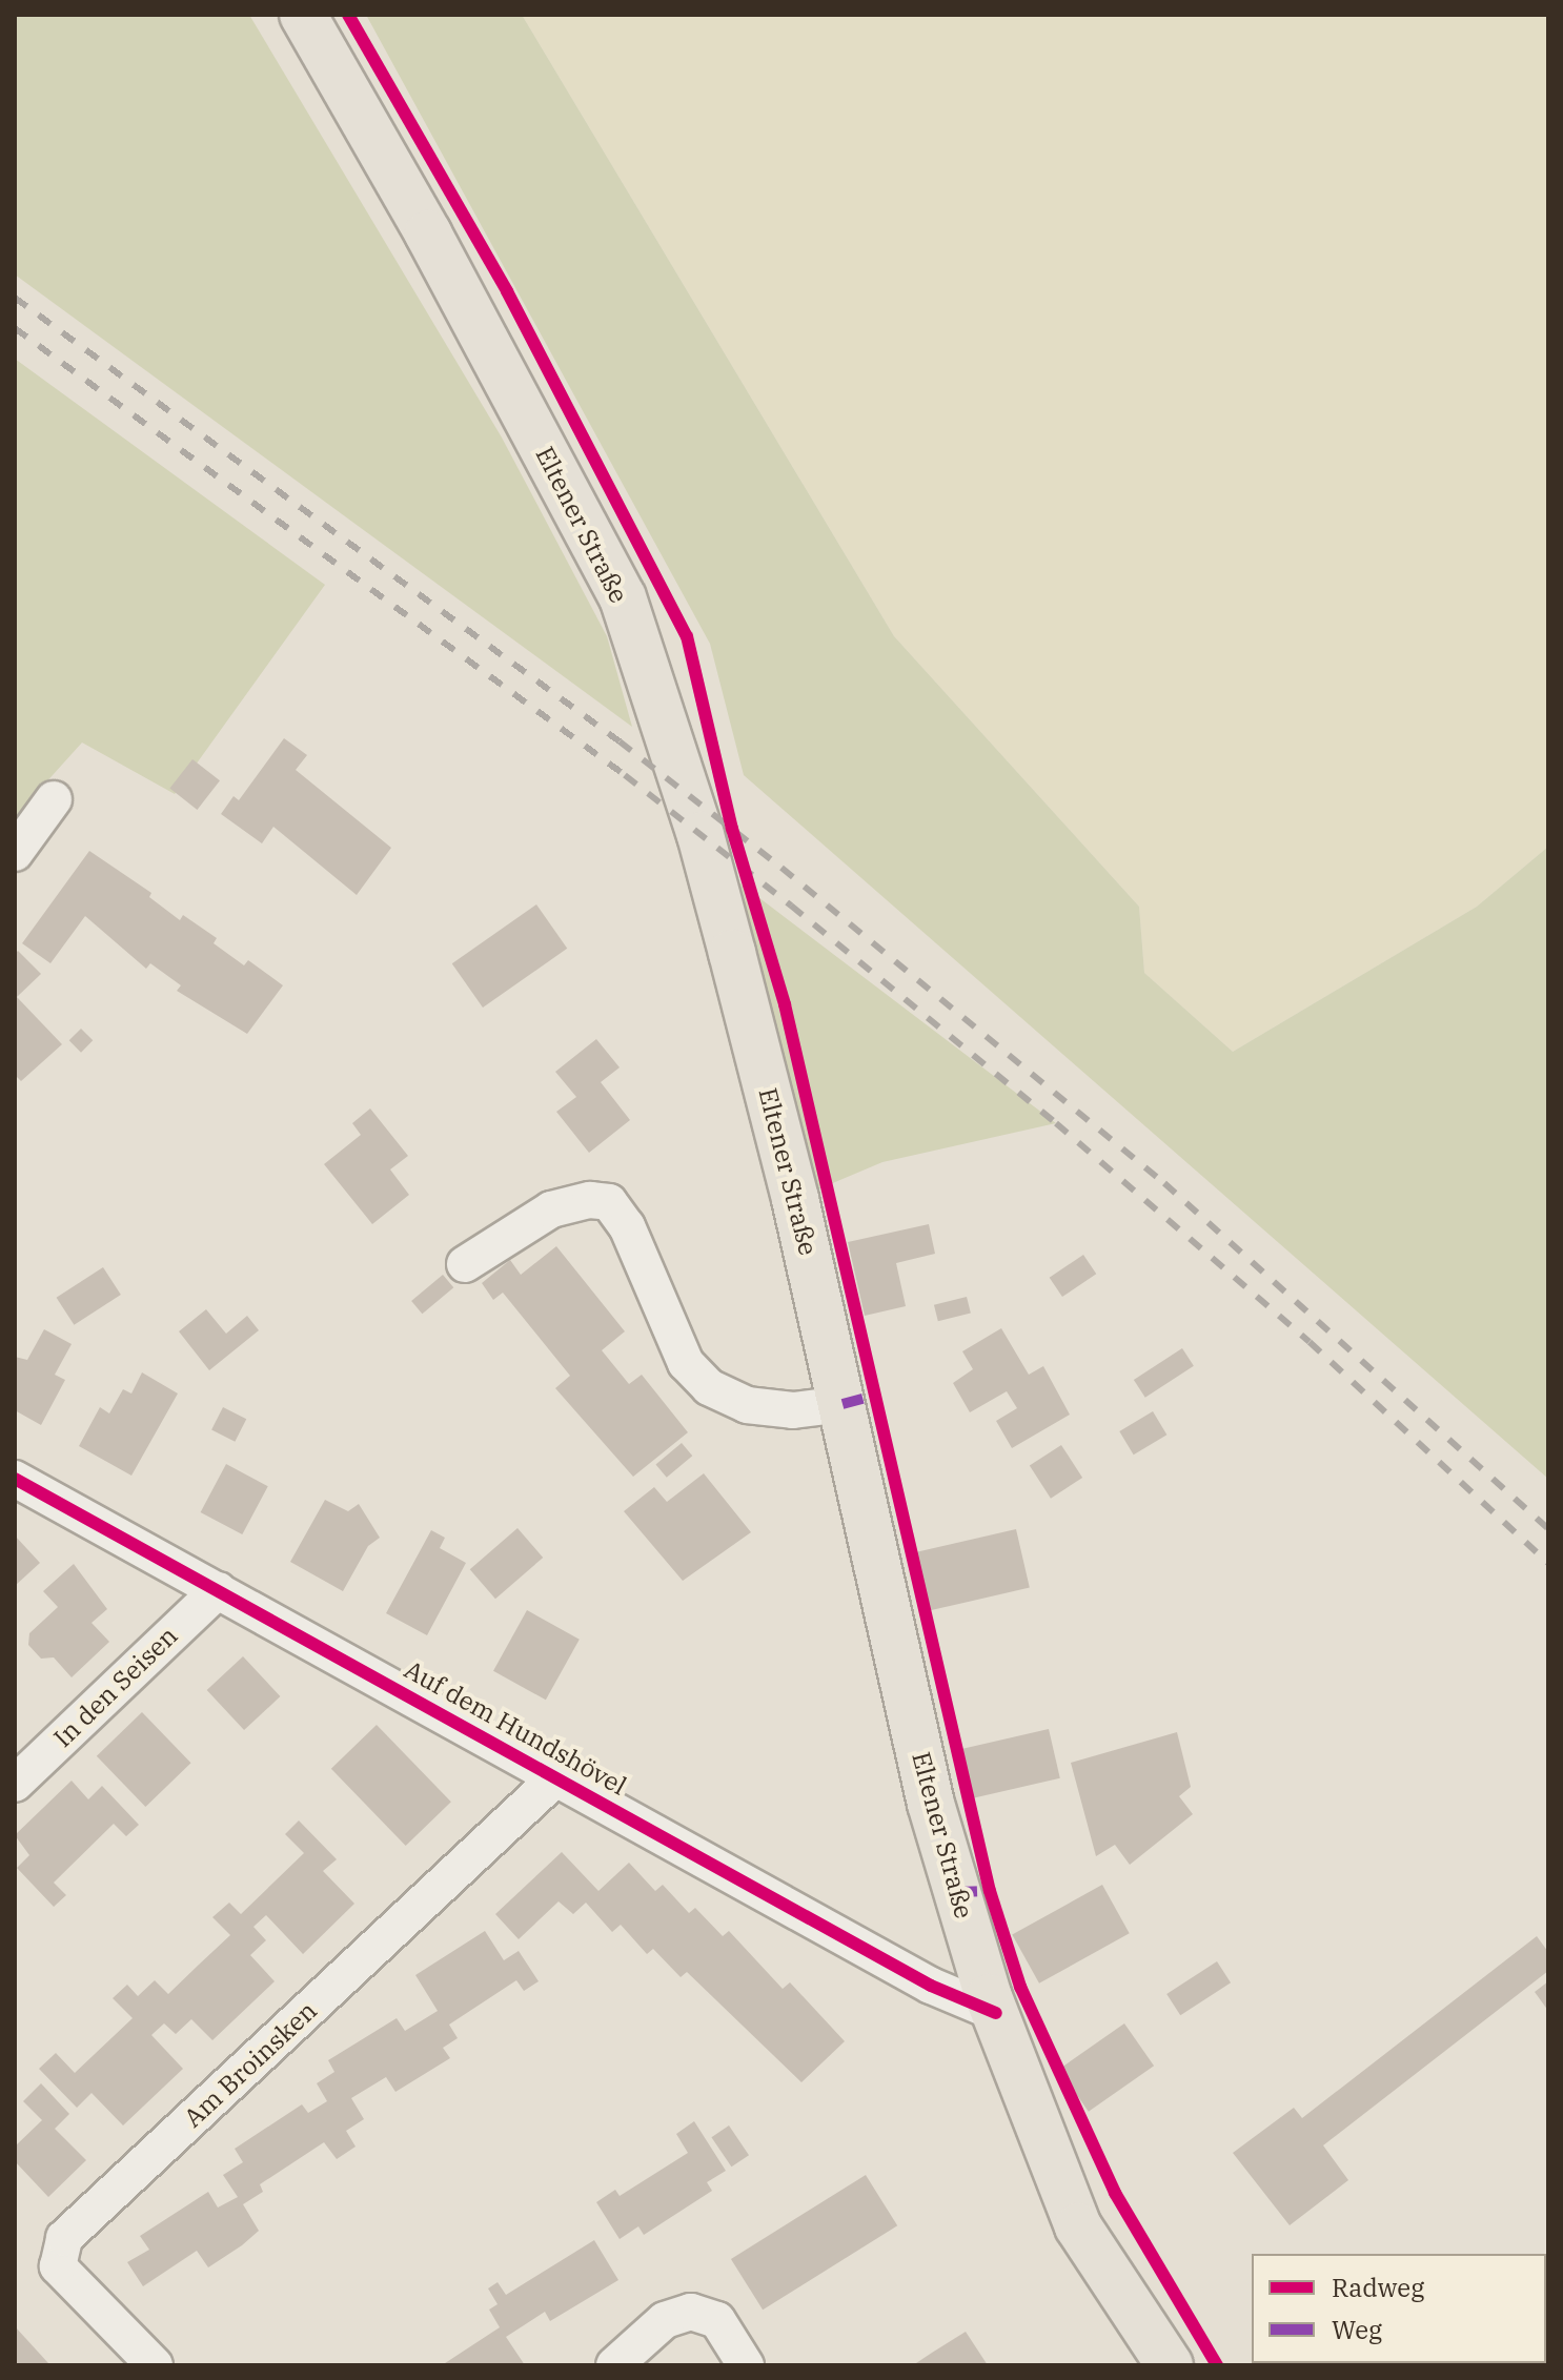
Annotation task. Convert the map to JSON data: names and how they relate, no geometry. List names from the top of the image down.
{
  "streets": {
    "main road": ["Eltener Straße"],
    "street": ["In den Seisen", "Auf dem Hundshövel", "Am Broinsken"]
  },
  "crossings": [
    ["Eltener Straße", "Auf dem Hundshövel"],
    ["In den Seisen", "Auf dem Hundshövel"],
    ["Auf dem Hundshövel", "Am Broinsken"]
  ],
  "legend": ["Radweg", "Weg"]
}
